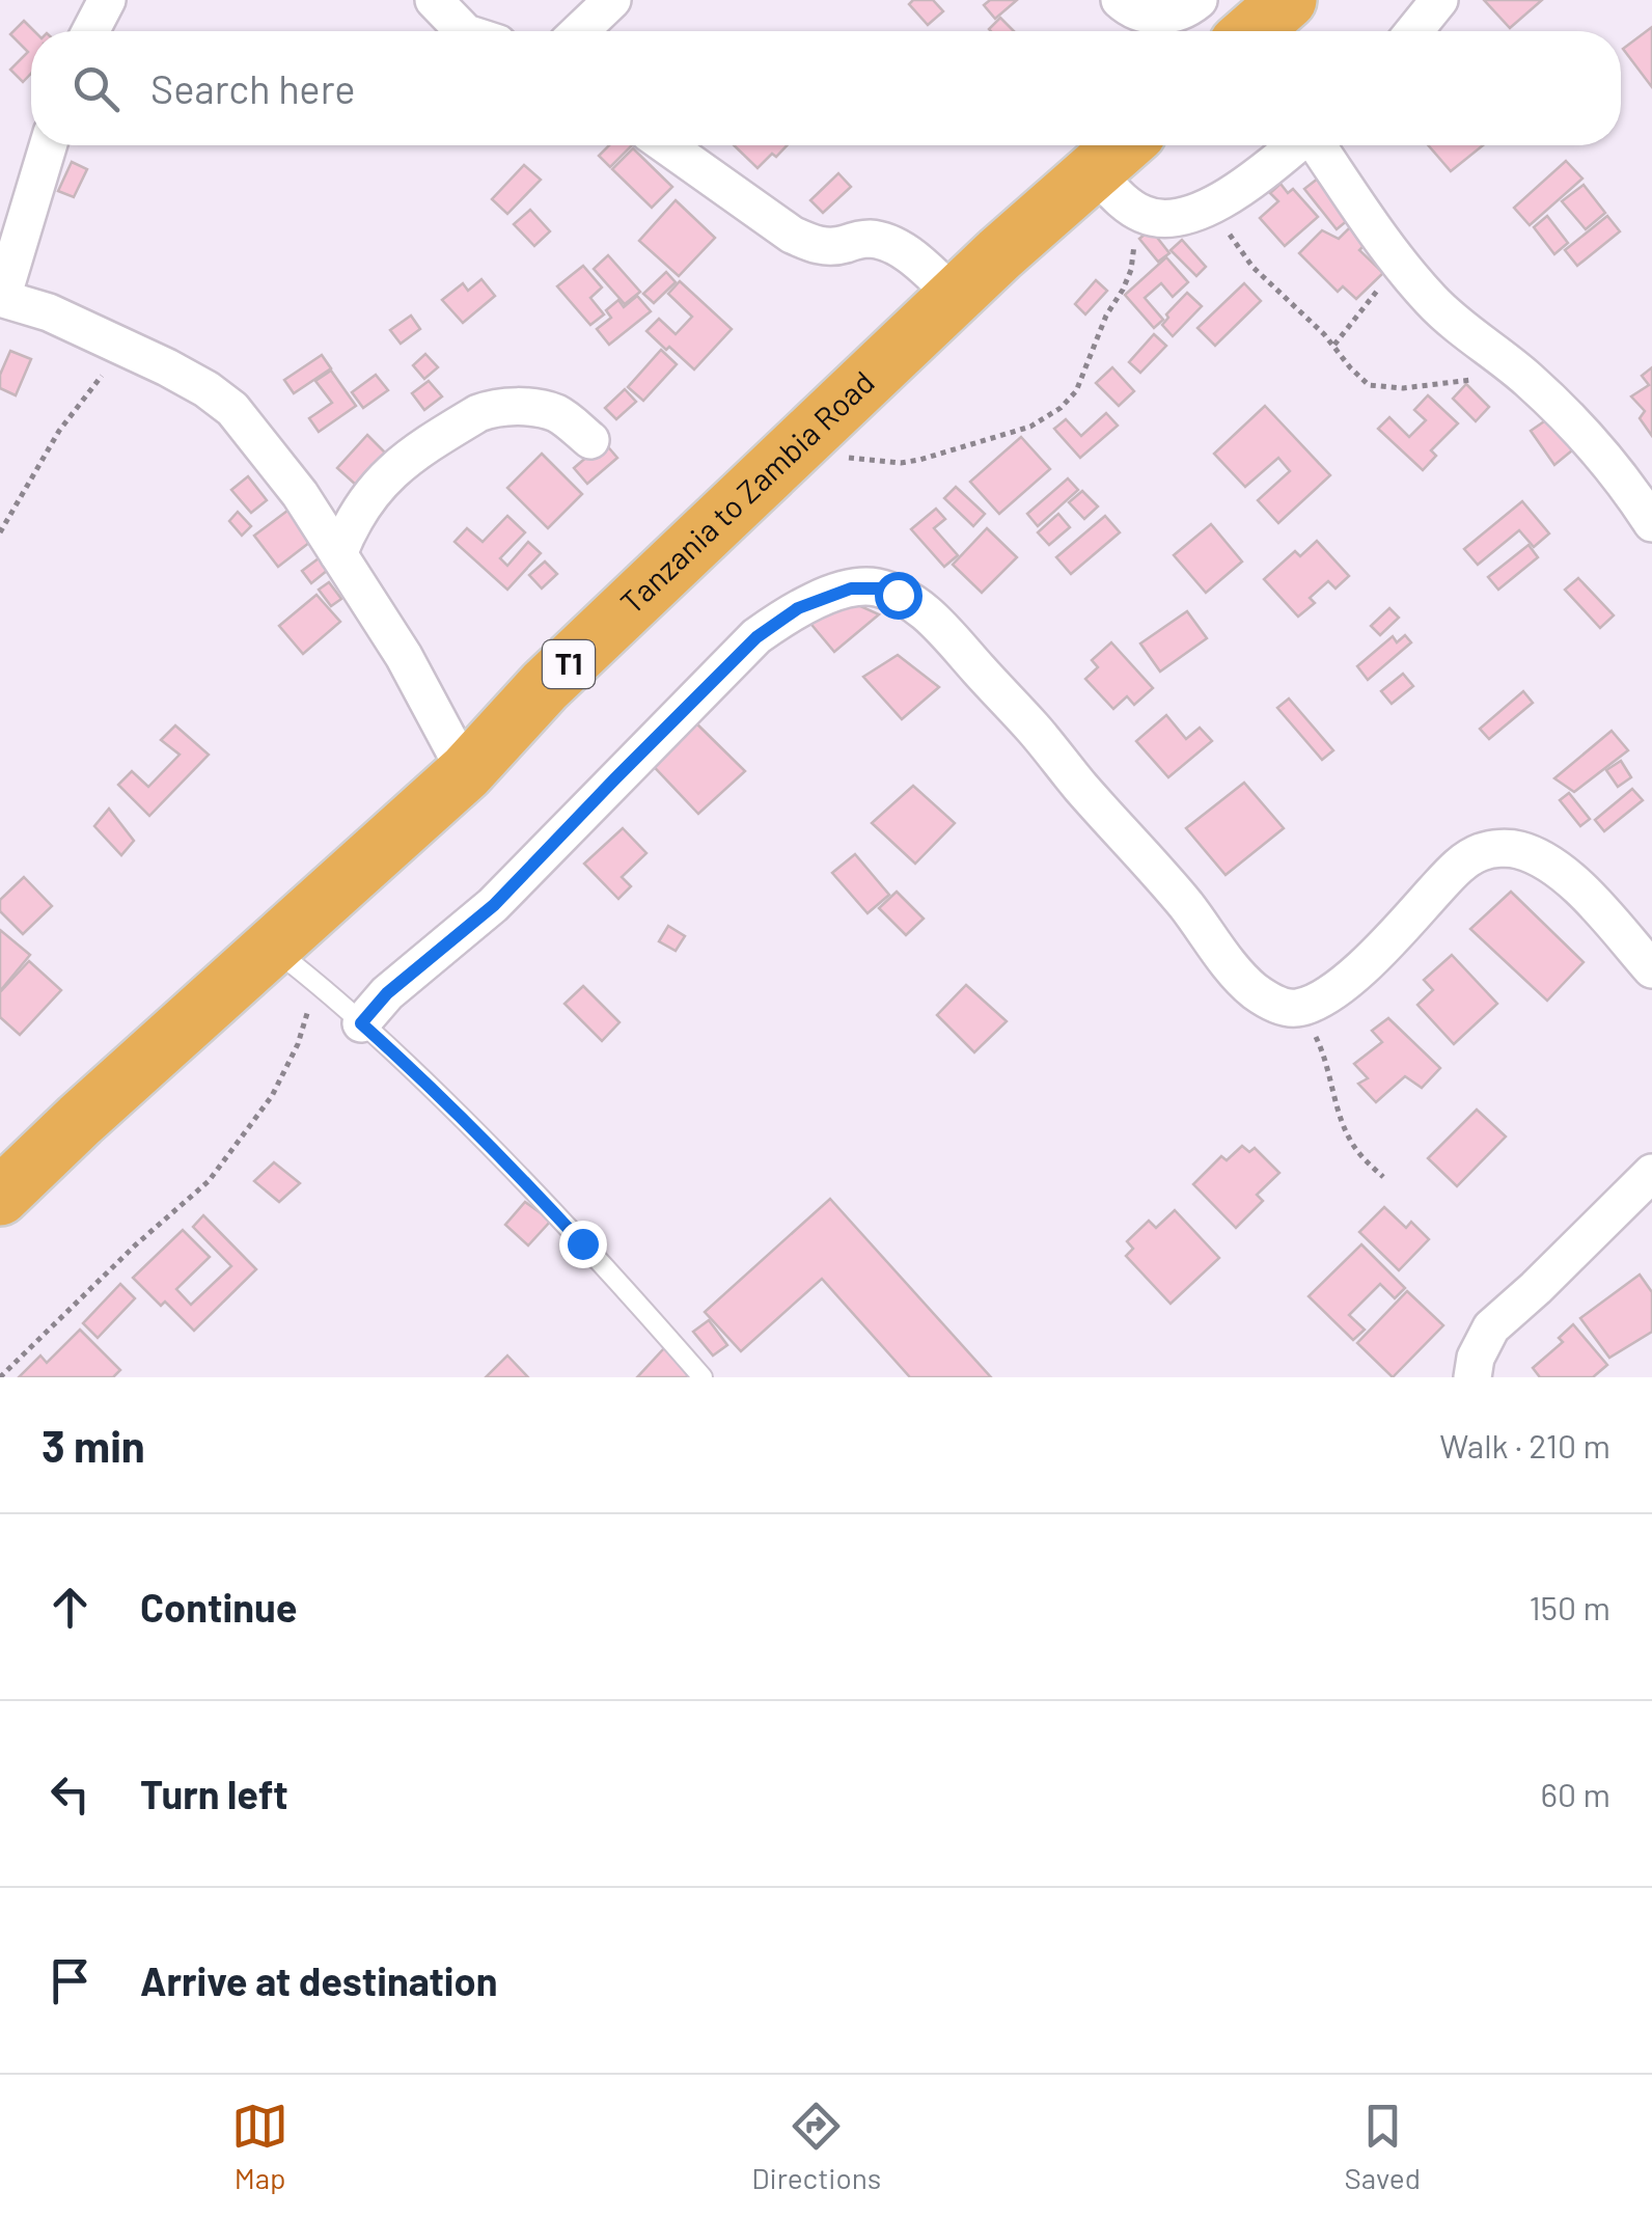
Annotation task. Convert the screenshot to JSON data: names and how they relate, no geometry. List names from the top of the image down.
{
  "streets": {
    "highway": ["Tanzania to Zambia Road", "T1"]
  },
  "page": {
    "search": "Search here",
    "heading": ["3 min", "Walk · 210 m"],
    "list": [
      ["Continue", "150 m"],
      ["Turn left", "60 m"],
      "Arrive at destination"
    ],
    "nav": ["Map", "Directions", "Saved"]
  }
}
